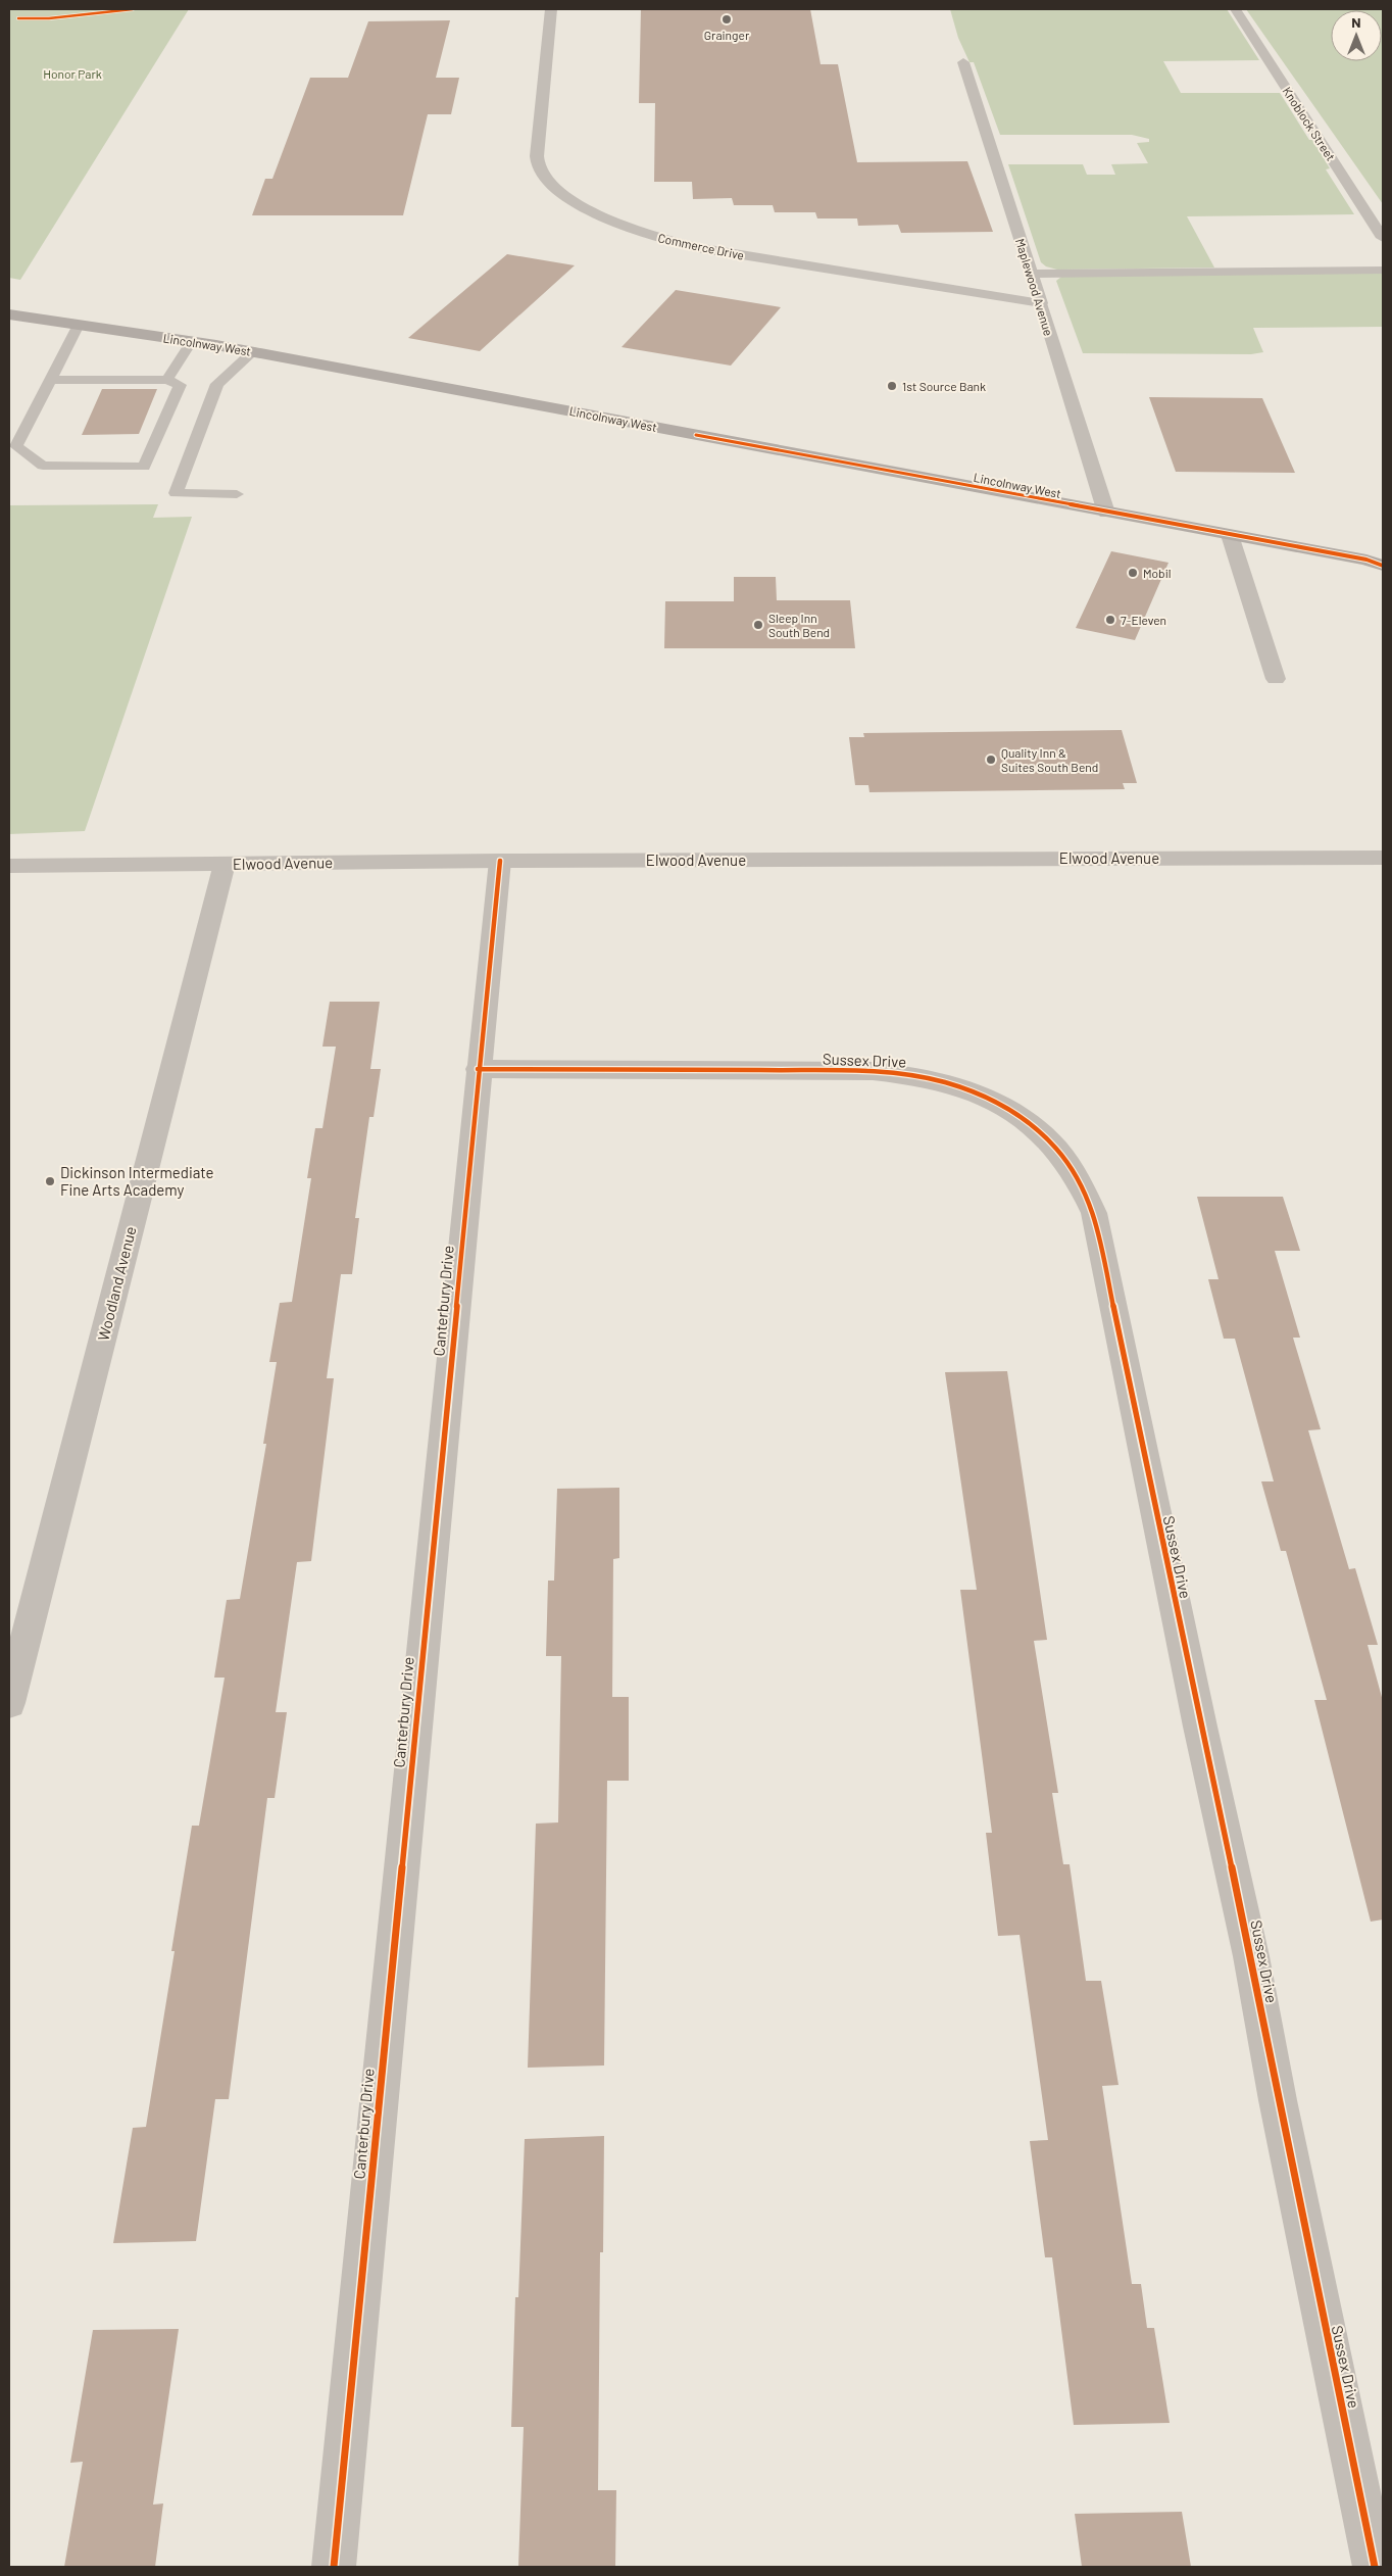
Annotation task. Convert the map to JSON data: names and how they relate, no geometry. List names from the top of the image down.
{
  "streets": {
    "main road": ["Lincolnway West"],
    "street": [
      "Knoblock Street",
      "Commerce Drive",
      "Maplewood Avenue",
      "Elwood Avenue",
      "Sussex Drive",
      "Woodland Avenue",
      "Canterbury Drive"
    ]
  },
  "crossings": [
    ["Commerce Drive", "Maplewood Avenue"],
    ["Maplewood Avenue", "Lincolnway West"],
    ["Elwood Avenue", "Woodland Avenue"],
    ["Elwood Avenue", "Canterbury Drive"],
    ["Sussex Drive", "Canterbury Drive"]
  ],
  "parks": ["Honor Park"],
  "places": [
    "Grainger",
    "1st Source Bank",
    "Mobil",
    "7-Eleven",
    "Sleep Inn South Bend",
    "Quality Inn & Suites South Bend",
    "Dickinson Intermediate Fine Arts Academy"
  ],
  "north": "top"
}
